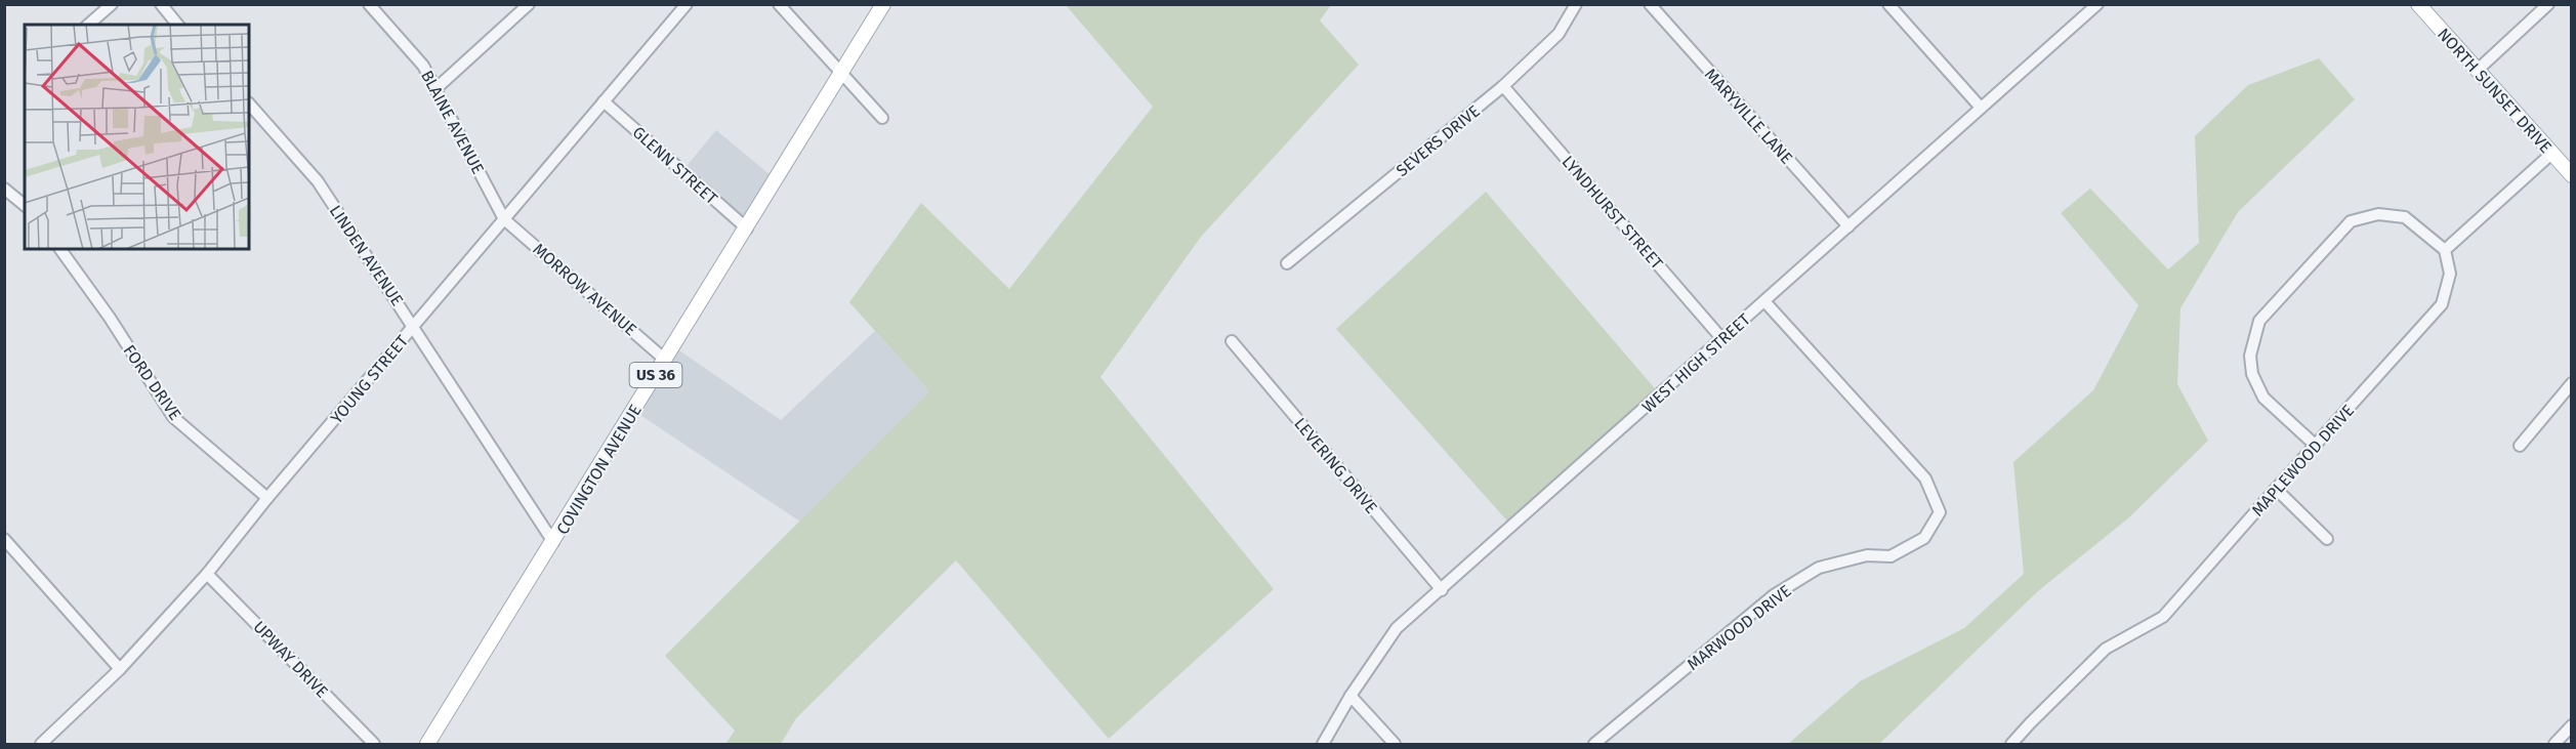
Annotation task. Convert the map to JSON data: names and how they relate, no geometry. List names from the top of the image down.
{
  "streets": {
    "main road": ["NORTH SUNSET DRIVE", "US 36", "COVINGTON AVENUE"],
    "street": [
      "MARYVILLE LANE",
      "BLAINE AVENUE",
      "SEVERS DRIVE",
      "GLENN STREET",
      "LYNDHURST STREET",
      "LINDEN AVENUE",
      "MORROW AVENUE",
      "WEST HIGH STREET",
      "YOUNG STREET",
      "FORD DRIVE",
      "MAPLEWOOD DRIVE",
      "LEVERING DRIVE",
      "MARWOOD DRIVE",
      "UPWAY DRIVE"
    ]
  },
  "crossings": [
    ["MARYVILLE LANE", "WEST HIGH STREET"],
    ["BLAINE AVENUE", "MORROW AVENUE"],
    ["BLAINE AVENUE", "YOUNG STREET"],
    ["SEVERS DRIVE", "LYNDHURST STREET"],
    ["GLENN STREET", "YOUNG STREET"],
    ["GLENN STREET", "COVINGTON AVENUE"],
    ["LYNDHURST STREET", "WEST HIGH STREET"],
    ["LINDEN AVENUE", "YOUNG STREET"],
    ["LINDEN AVENUE", "COVINGTON AVENUE"],
    ["MORROW AVENUE", "YOUNG STREET"],
    ["MORROW AVENUE", "COVINGTON AVENUE"],
    ["WEST HIGH STREET", "LEVERING DRIVE"],
    ["WEST HIGH STREET", "MARWOOD DRIVE"],
    ["YOUNG STREET", "FORD DRIVE"],
    ["YOUNG STREET", "UPWAY DRIVE"]
  ]
}
